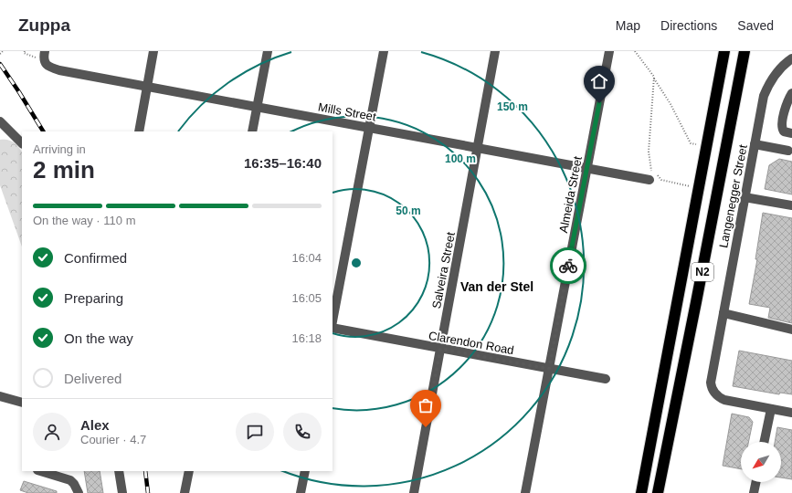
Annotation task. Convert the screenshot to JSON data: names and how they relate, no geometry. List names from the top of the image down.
{
  "streets": {
    "highway": ["N2"],
    "street": [
      "Mills Street",
      "Almeida Street",
      "Langenegger Street",
      "Salveira Street",
      "Clarendon Road"
    ]
  },
  "crossings": [
    ["Mills Street", "Almeida Street"],
    ["Mills Street", "Salveira Street"],
    ["Almeida Street", "Clarendon Road"],
    ["Salveira Street", "Clarendon Road"]
  ],
  "districts": ["Van der Stel"],
  "north": "bottom left",
  "page": {
    "header": "Zuppa",
    "nav": ["Map", "Directions", "Saved"],
    "heading": ["2 min", "Arriving in", "16:35–16:40"],
    "panel": ["Alex", "Courier · 4.7"],
    "bar": "On the way · 110 m",
    "list": [
      ["Confirmed", "16:04"],
      ["Preparing", "16:05"],
      ["On the way", "16:18"],
      "Delivered"
    ]
  },
  "rings": ["150 m", "100 m", "50 m"]
}
